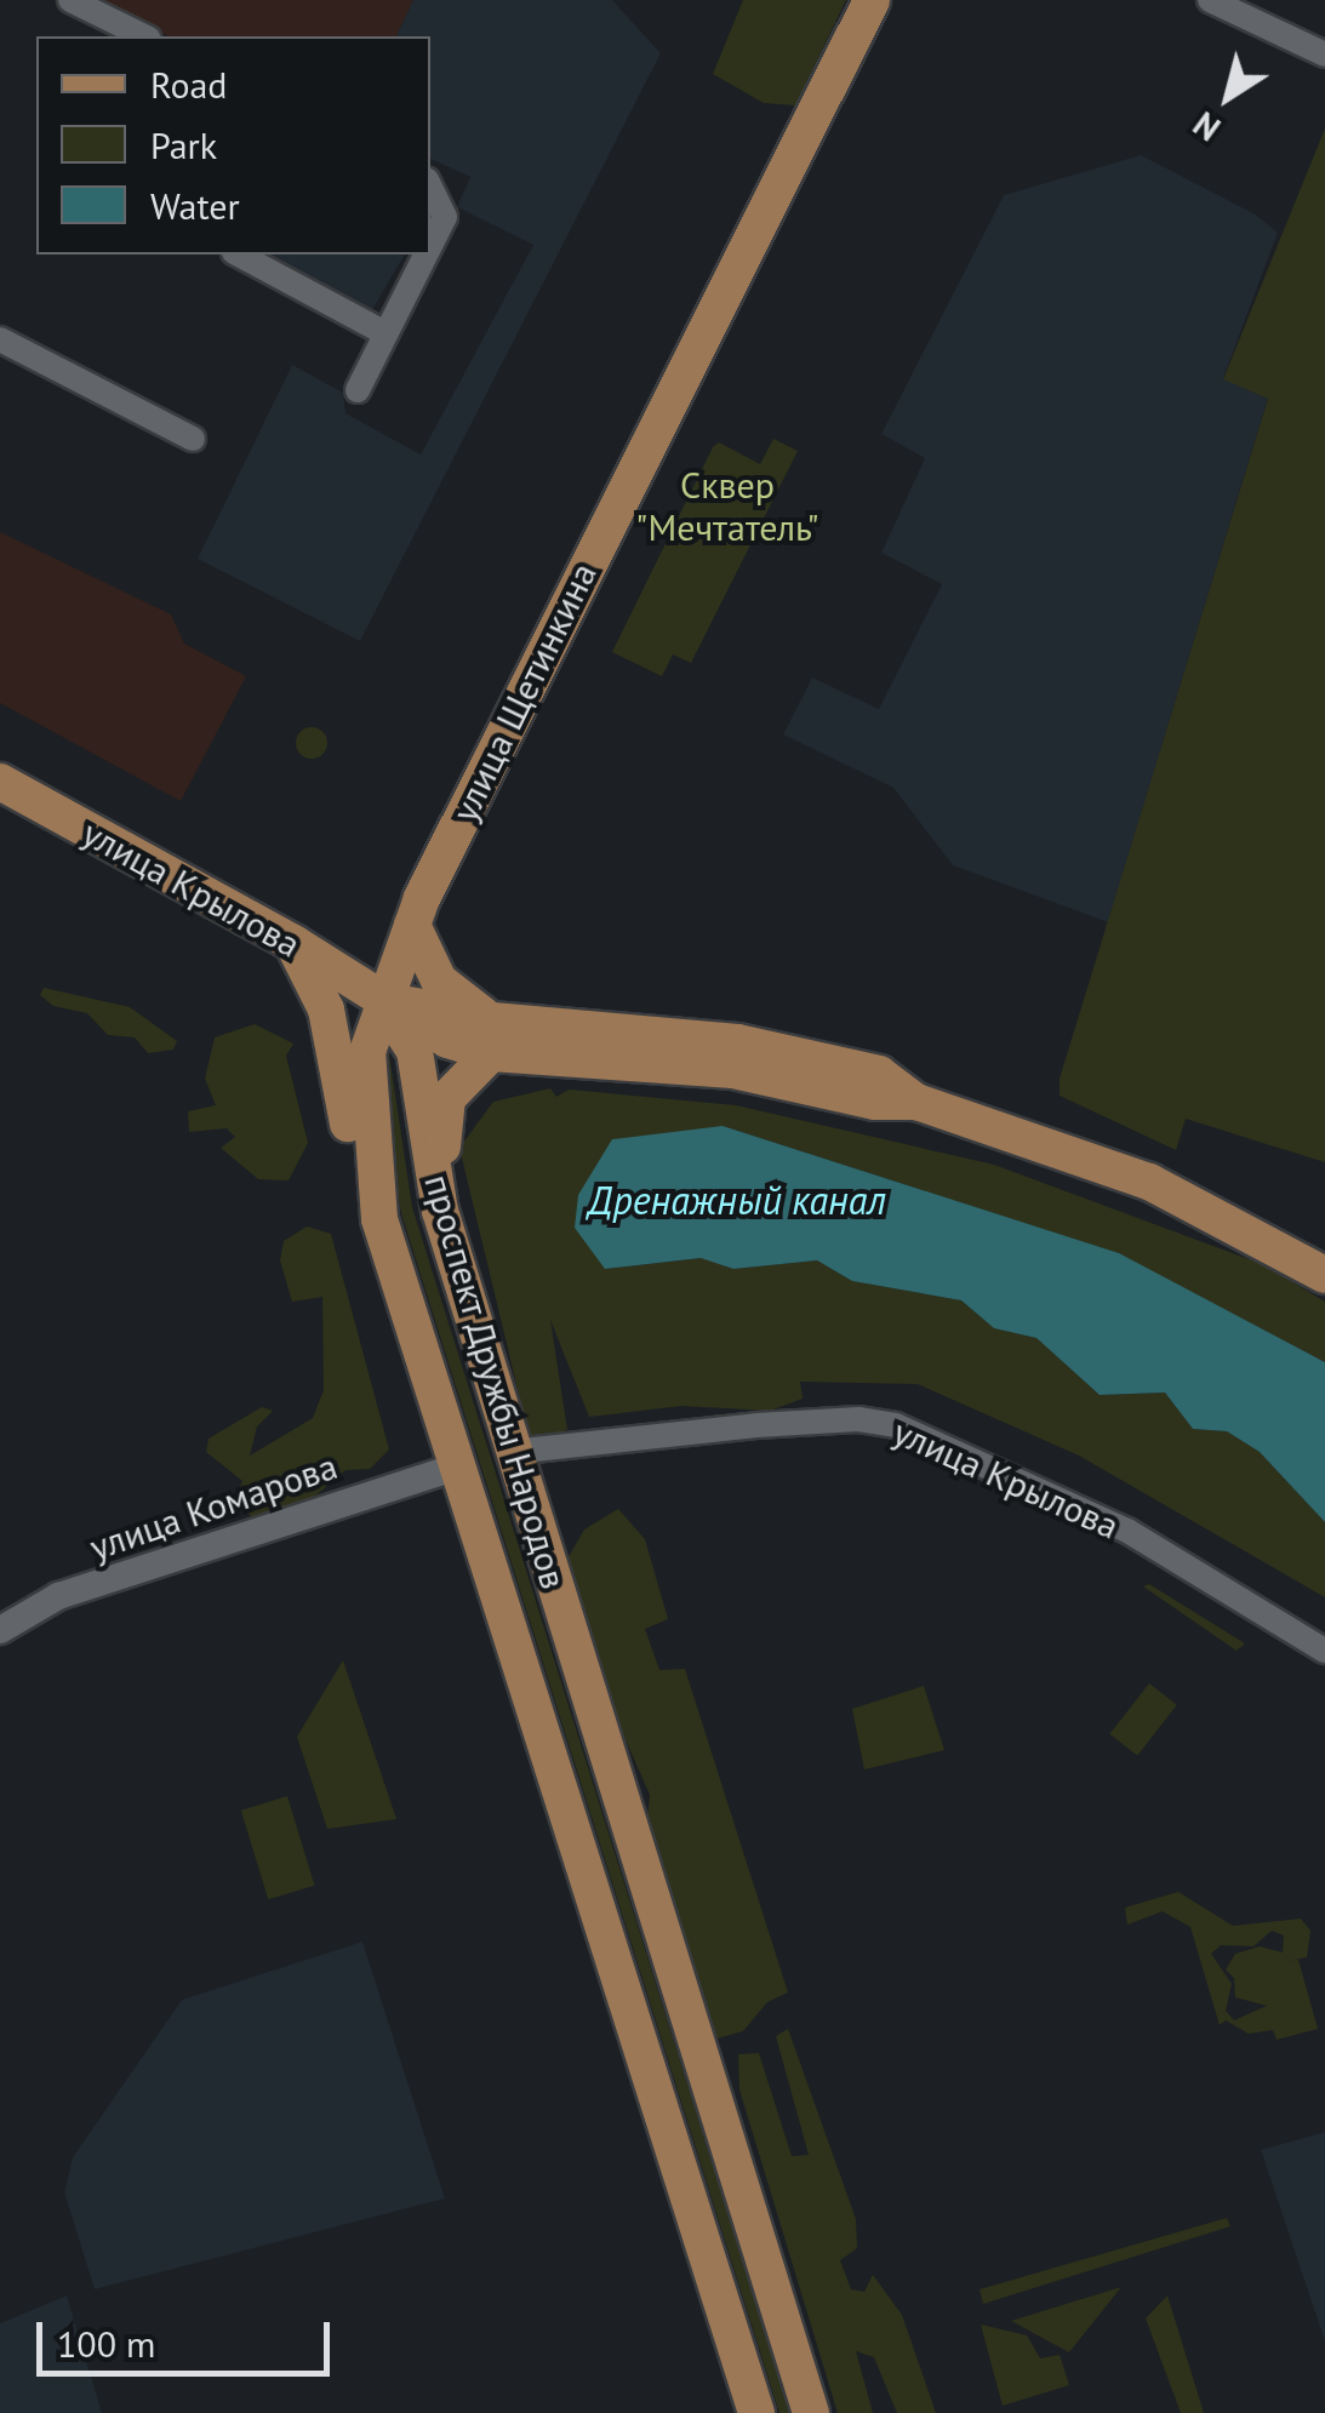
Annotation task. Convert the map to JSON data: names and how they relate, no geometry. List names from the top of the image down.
{
  "streets": {
    "main road": ["улица Щетинкина", "улица Крылова", "проспект Дружбы Народов"],
    "street": ["улица Комарова"]
  },
  "crossings": [
    ["улица Щетинкина", "улица Крылова"],
    ["улица Щетинкина", "проспект Дружбы Народов"],
    ["улица Крылова", "проспект Дружбы Народов"],
    ["проспект Дружбы Народов", "улица Комарова"]
  ],
  "water": ["Дренажный канал"],
  "parks": ["Сквер \"Мечтатель\""],
  "legend": ["Road", "Park", "Water"],
  "scale_bar": "100 m",
  "north": "bottom left"
}
